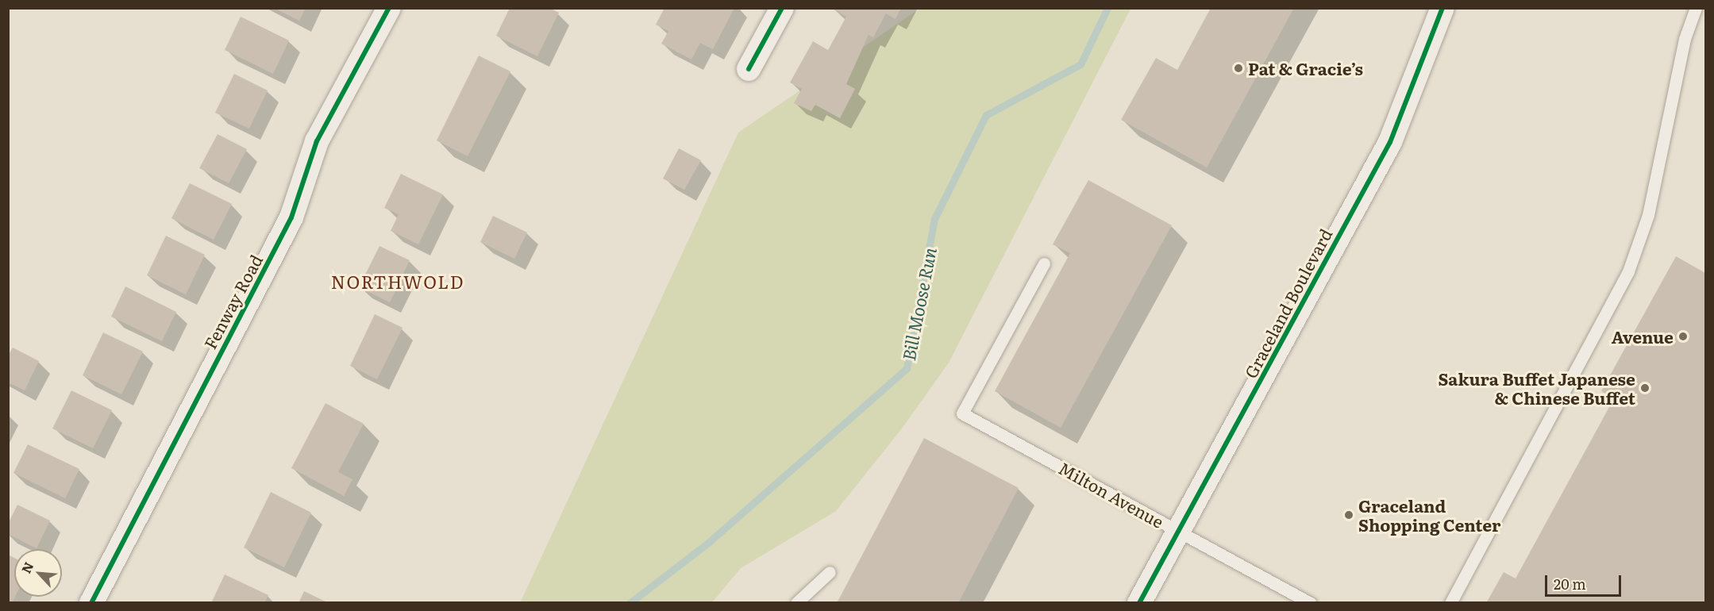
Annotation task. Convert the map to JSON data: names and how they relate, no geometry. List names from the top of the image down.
{
  "streets": {
    "street": ["Fenway Road", "Graceland Boulevard"],
    "lane": ["Milton Avenue"]
  },
  "crossings": [
    ["Graceland Boulevard", "Milton Avenue"]
  ],
  "districts": ["NORTHWOLD"],
  "water": ["Bill Moose Run"],
  "places": [
    "Pat & Gracie’s",
    "Avenue",
    "Sakura Buffet Japanese & Chinese Buffet",
    "Graceland Shopping Center"
  ],
  "scale_bar": "20 m",
  "north": "top left"
}
